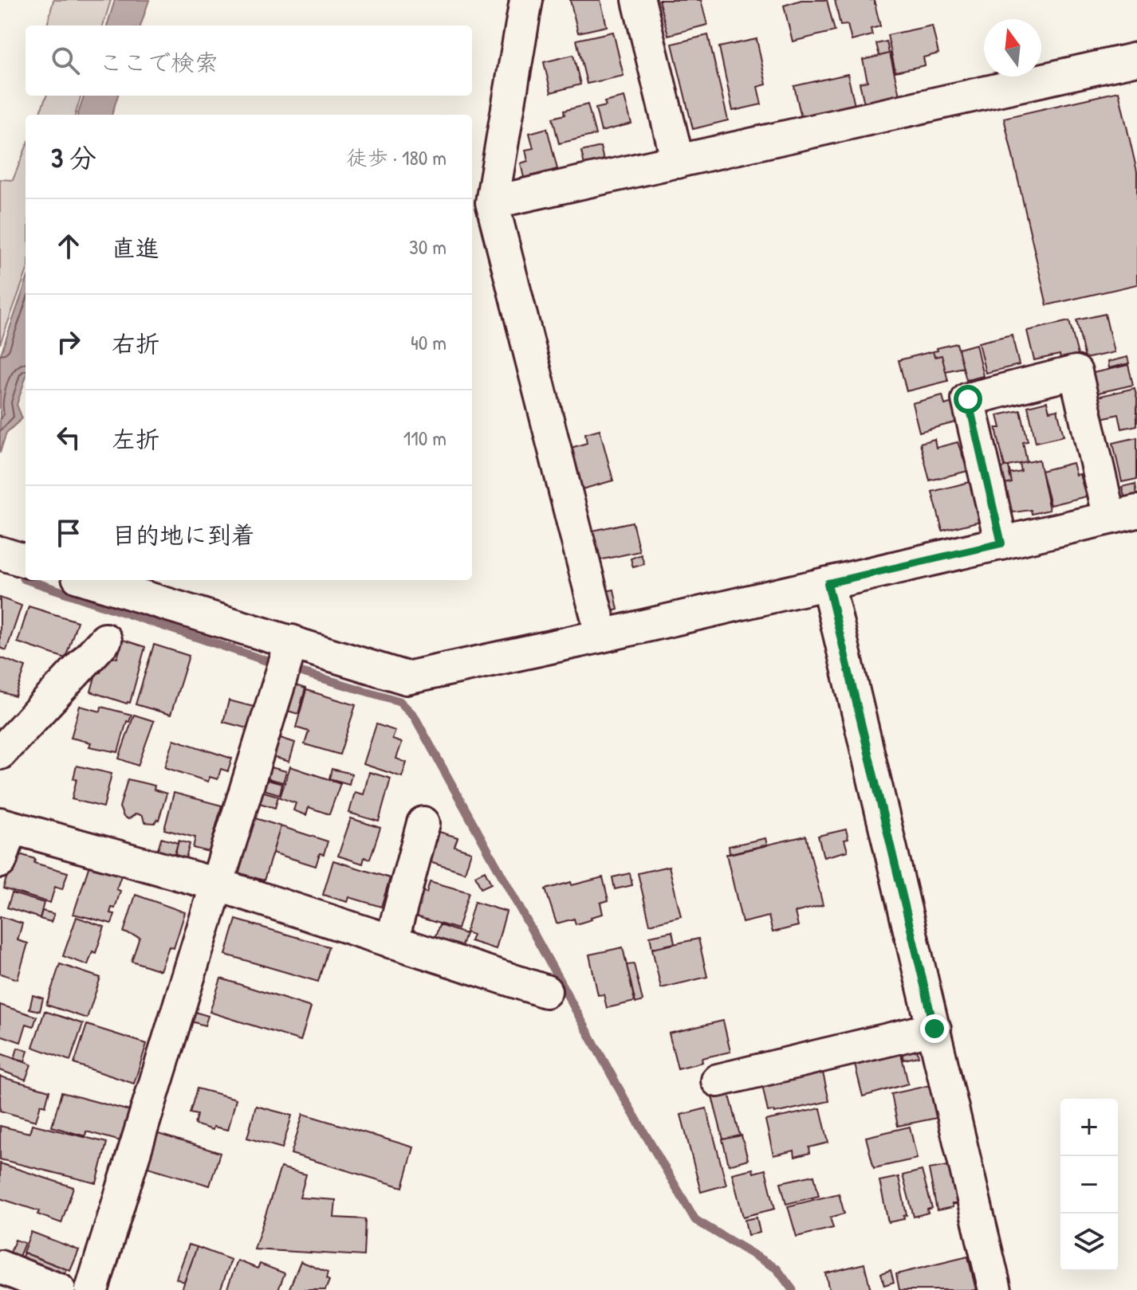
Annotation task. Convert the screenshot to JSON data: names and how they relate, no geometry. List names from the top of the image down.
{
  "north": "top",
  "page": {
    "search": "ここで検索",
    "heading": ["3 分", "徒歩 · 180 m"],
    "list": [
      ["直進", "30 m"],
      ["右折", "40 m"],
      ["左折", "110 m"],
      "目的地に到着"
    ],
    "map_buttons": ["+", "−"]
  }
}
